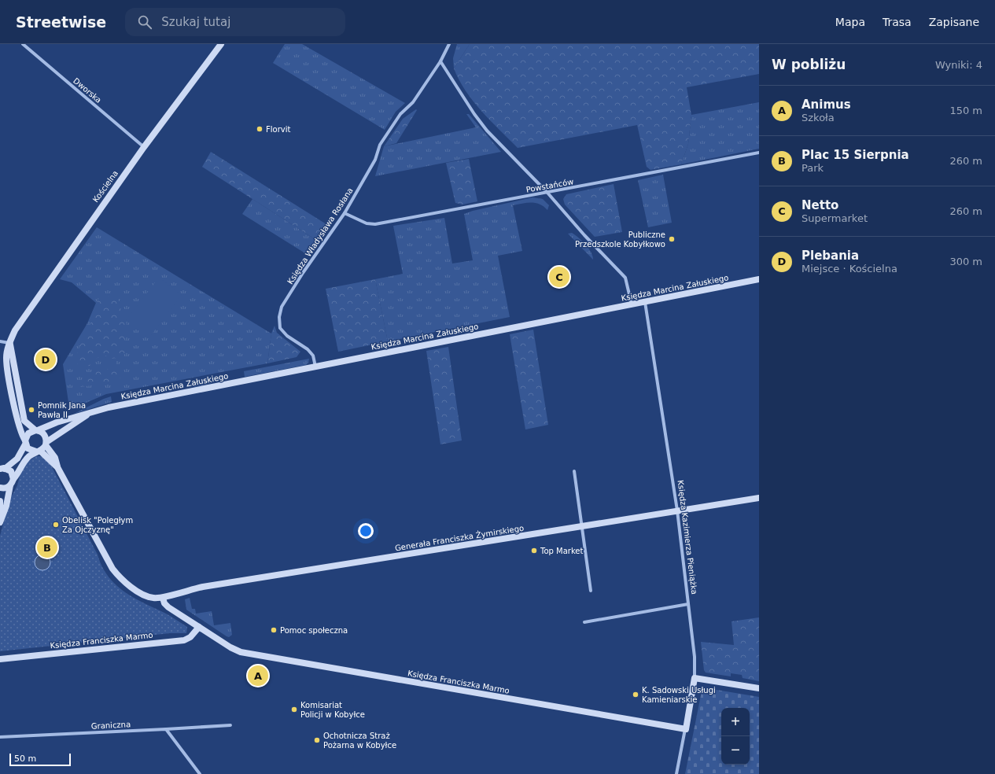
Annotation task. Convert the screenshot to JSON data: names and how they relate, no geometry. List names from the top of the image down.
{
  "streets": {
    "street": [
      "Dworska",
      "Powstańców",
      "Kościelna",
      "Księdza Władysława Rosłana",
      "Księdza Marcina Załuskiego",
      "Księdza Kazimierza Pieniążka",
      "Generała Franciszka Żymirskiego",
      "Księdza Franciszka Marmo",
      "Graniczna"
    ]
  },
  "crossings": [
    ["Dworska", "Kościelna"],
    ["Powstańców", "Księdza Władysława Rosłana"],
    ["Kościelna", "Księdza Marcina Załuskiego"],
    ["Księdza Władysława Rosłana", "Księdza Marcina Załuskiego"],
    ["Księdza Marcina Załuskiego", "Księdza Kazimierza Pieniążka"],
    ["Księdza Kazimierza Pieniążka", "Generała Franciszka Żymirskiego"],
    ["Księdza Kazimierza Pieniążka", "Księdza Franciszka Marmo"],
    ["Generała Franciszka Żymirskiego", "Księdza Franciszka Marmo"]
  ],
  "places": [
    "Florvit",
    "Publiczne Przedszkole Kobyłkowo",
    "Pomnik Jana Pawła II",
    "Obelisk \"Poległym Za Ojczyznę\"",
    "Top Market",
    "Pomoc społeczna",
    "K. Sadowski Usługi Kamieniarskie",
    "Komisariat Policji w Kobyłce",
    "Ochotnicza Straż Pożarna w Kobyłce"
  ],
  "scale_bar": "50 m",
  "page": {
    "header": "Streetwise",
    "search": "Szukaj tutaj",
    "nav": ["Mapa", "Trasa", "Zapisane"],
    "heading": ["W pobliżu", "Wyniki: 4"],
    "list": [
      {
        "mark": "A",
        "name": "Animus",
        "note": "Szkoła",
        "value": "150 m"
      },
      {
        "mark": "B",
        "name": "Plac 15 Sierpnia",
        "note": "Park",
        "value": "260 m"
      },
      {
        "mark": "C",
        "name": "Netto",
        "note": "Supermarket",
        "value": "260 m"
      },
      {
        "mark": "D",
        "name": "Plebania",
        "note": "Miejsce · Kościelna",
        "value": "300 m"
      }
    ],
    "pins": [
      "C",
      "D",
      "B",
      "A"
    ],
    "map_buttons": ["+", "−"],
    "scale": "50 m"
  }
}
